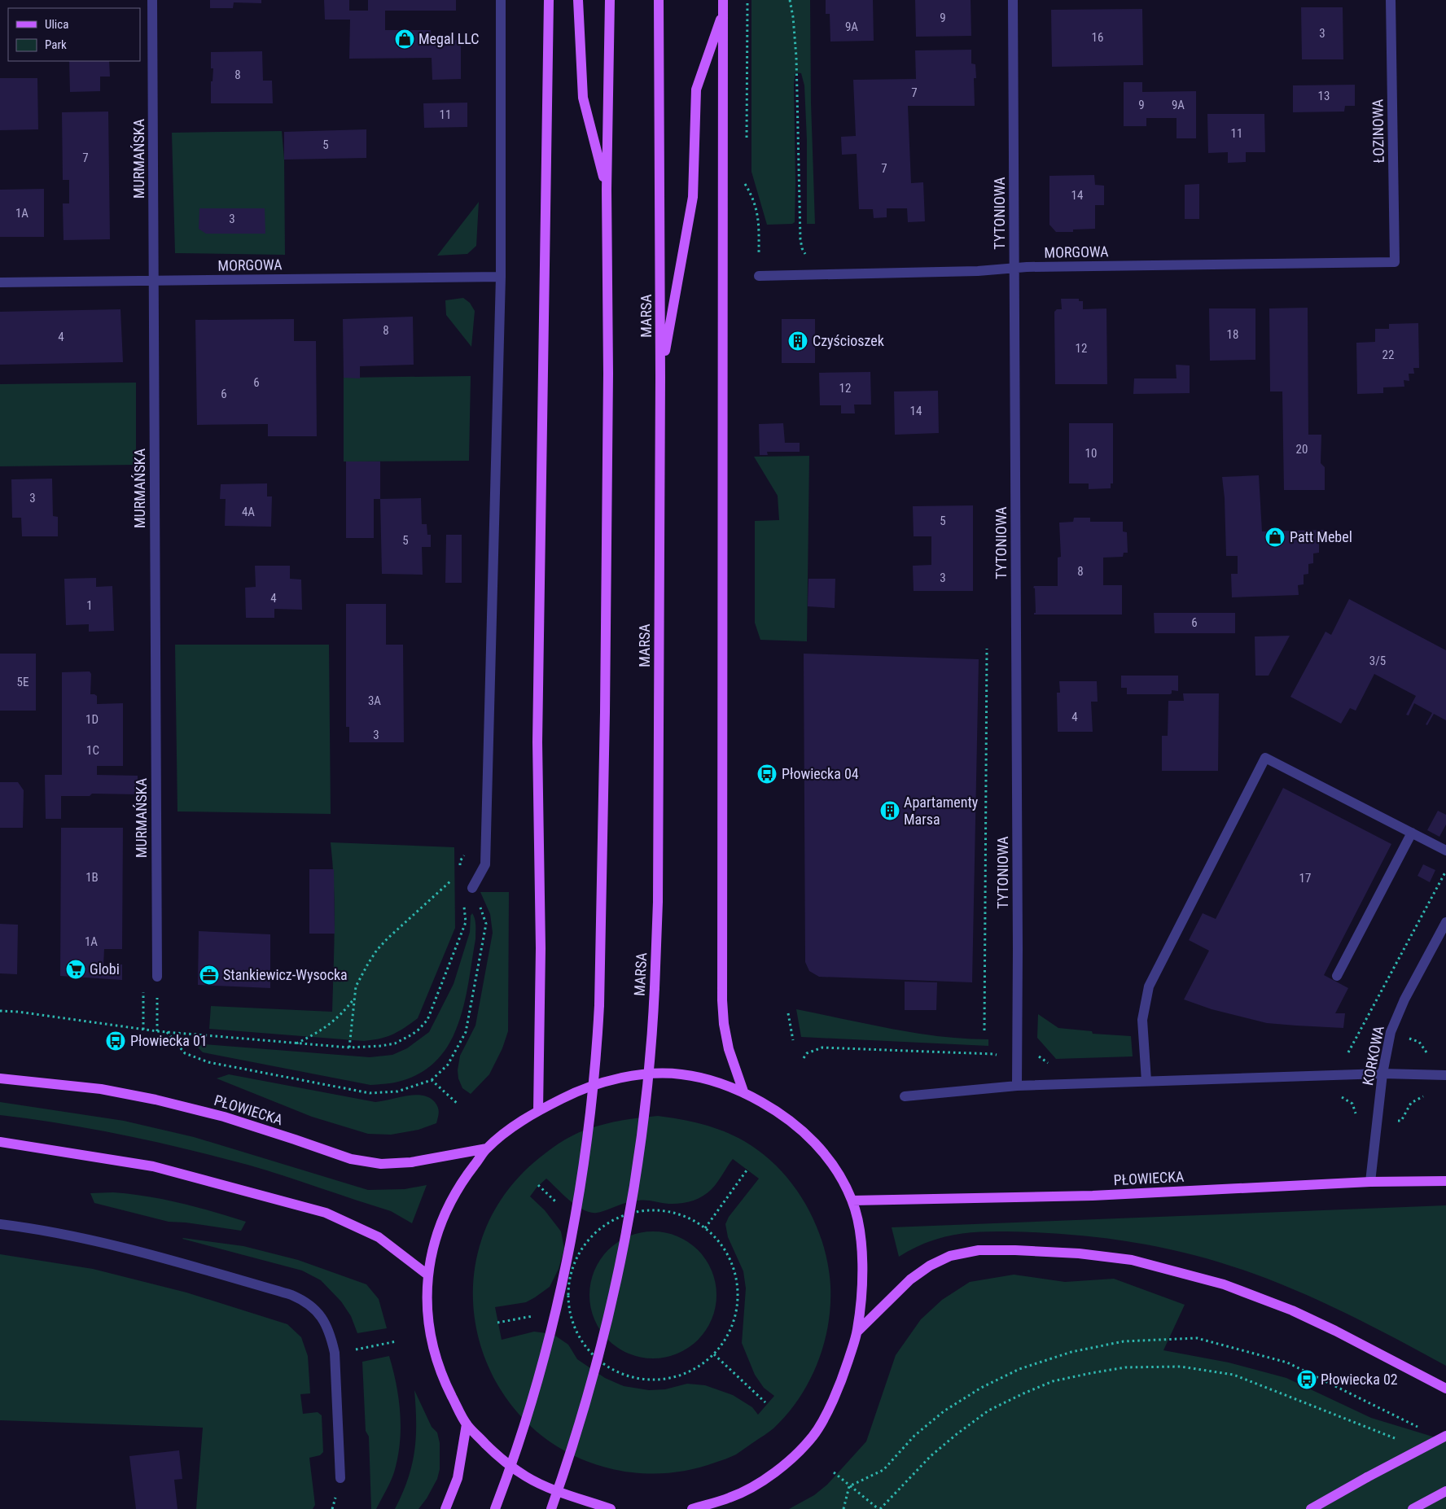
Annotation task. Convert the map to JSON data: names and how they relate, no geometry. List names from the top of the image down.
{
  "streets": {
    "main road": ["MARSA", "PŁOWIECKA"],
    "street": [
      "ŁOZINOWA",
      "MURMAŃSKA",
      "TYTONIOWA",
      "MORGOWA",
      "KORKOWA"
    ]
  },
  "crossings": [
    ["ŁOZINOWA", "MORGOWA"],
    ["MURMAŃSKA", "MORGOWA"],
    ["TYTONIOWA", "MORGOWA"],
    ["KORKOWA", "PŁOWIECKA"]
  ],
  "places": {
    "shop": ["Megal LLC", "Patt Mebel"],
    "building": ["Czyścioszek", "Apartamenty Marsa"],
    "bus stop": ["Płowiecka 04", "Płowiecka 01", "Płowiecka 02"],
    "supermarket": ["Globi"],
    "office": ["Stankiewicz-Wysocka"]
  },
  "house_numbers": [
    "9",
    "9A",
    "3",
    "16",
    "8",
    "7",
    "13",
    "9",
    "9A",
    "11",
    "11",
    "5",
    "7",
    "7",
    "14",
    "1A",
    "3",
    "8",
    "18",
    "4",
    "12",
    "22",
    "6",
    "12",
    "6",
    "14",
    "20",
    "10",
    "3",
    "4A",
    "5",
    "5",
    "8",
    "3",
    "4",
    "1",
    "6",
    "3/5",
    "5E",
    "3A",
    "4",
    "1D",
    "3",
    "1C",
    "1B",
    "17",
    "1A"
  ],
  "legend": ["Ulica", "Park"]
}
